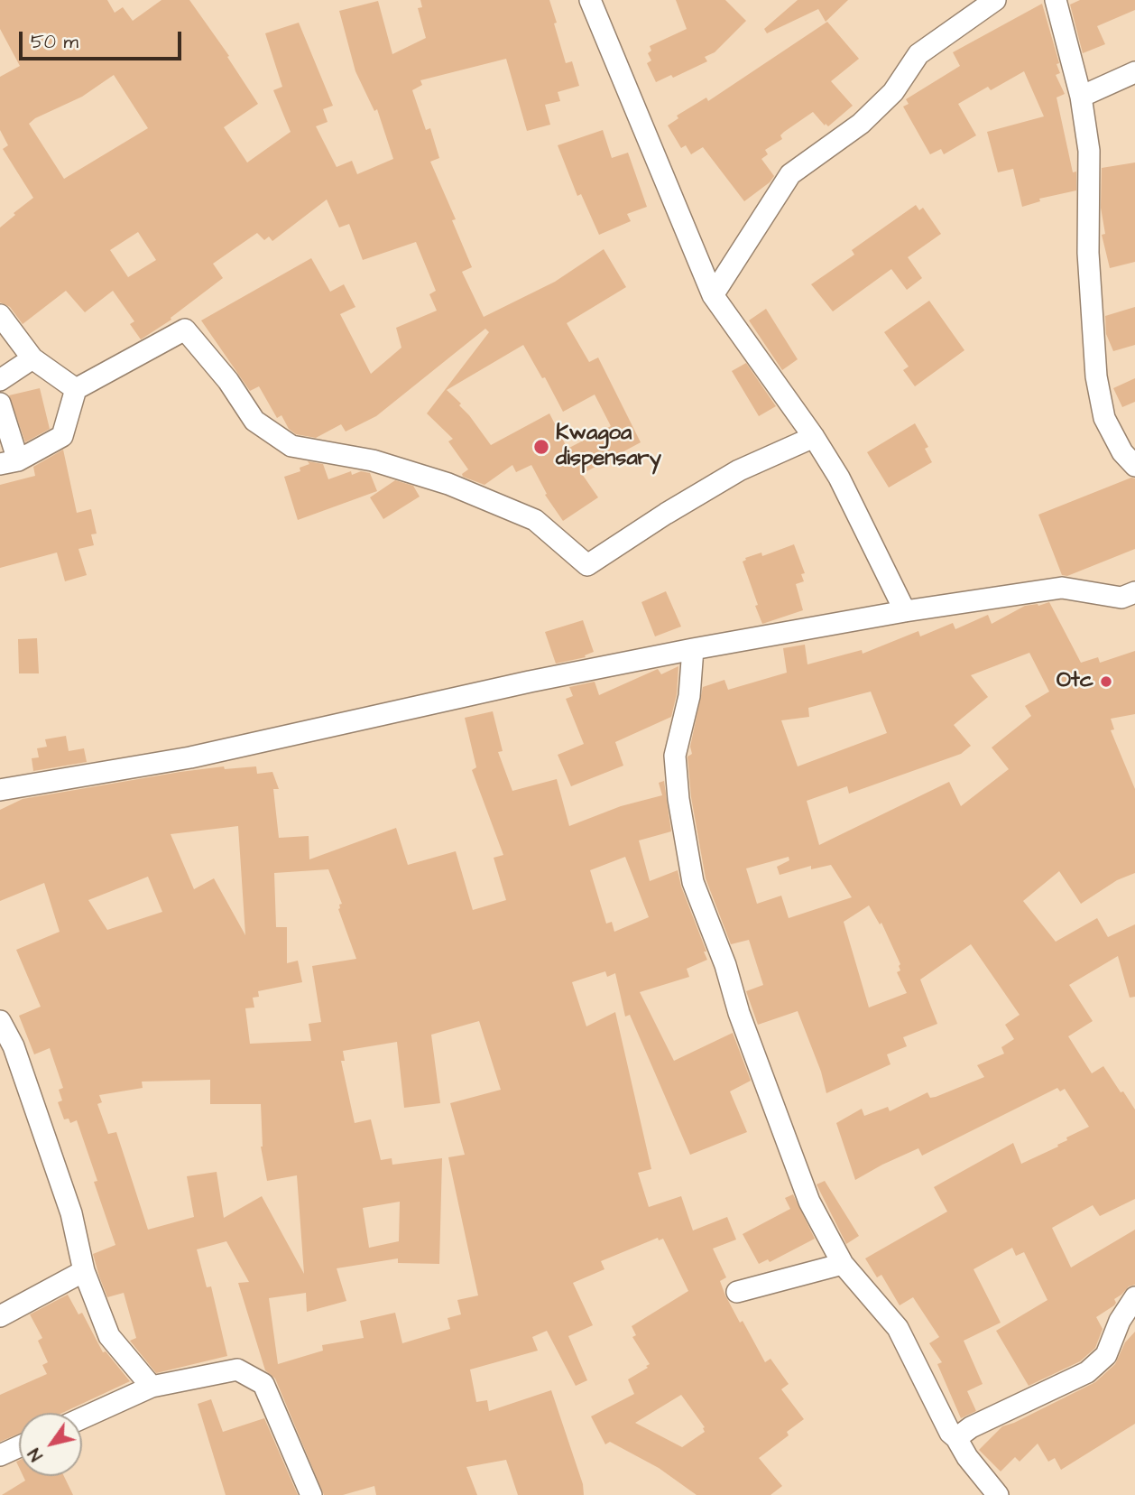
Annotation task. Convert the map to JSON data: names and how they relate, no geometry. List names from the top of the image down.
{
  "places": ["Kwagoa dispensary", "Otc"],
  "scale_bar": "50 m",
  "north": "bottom left"
}
